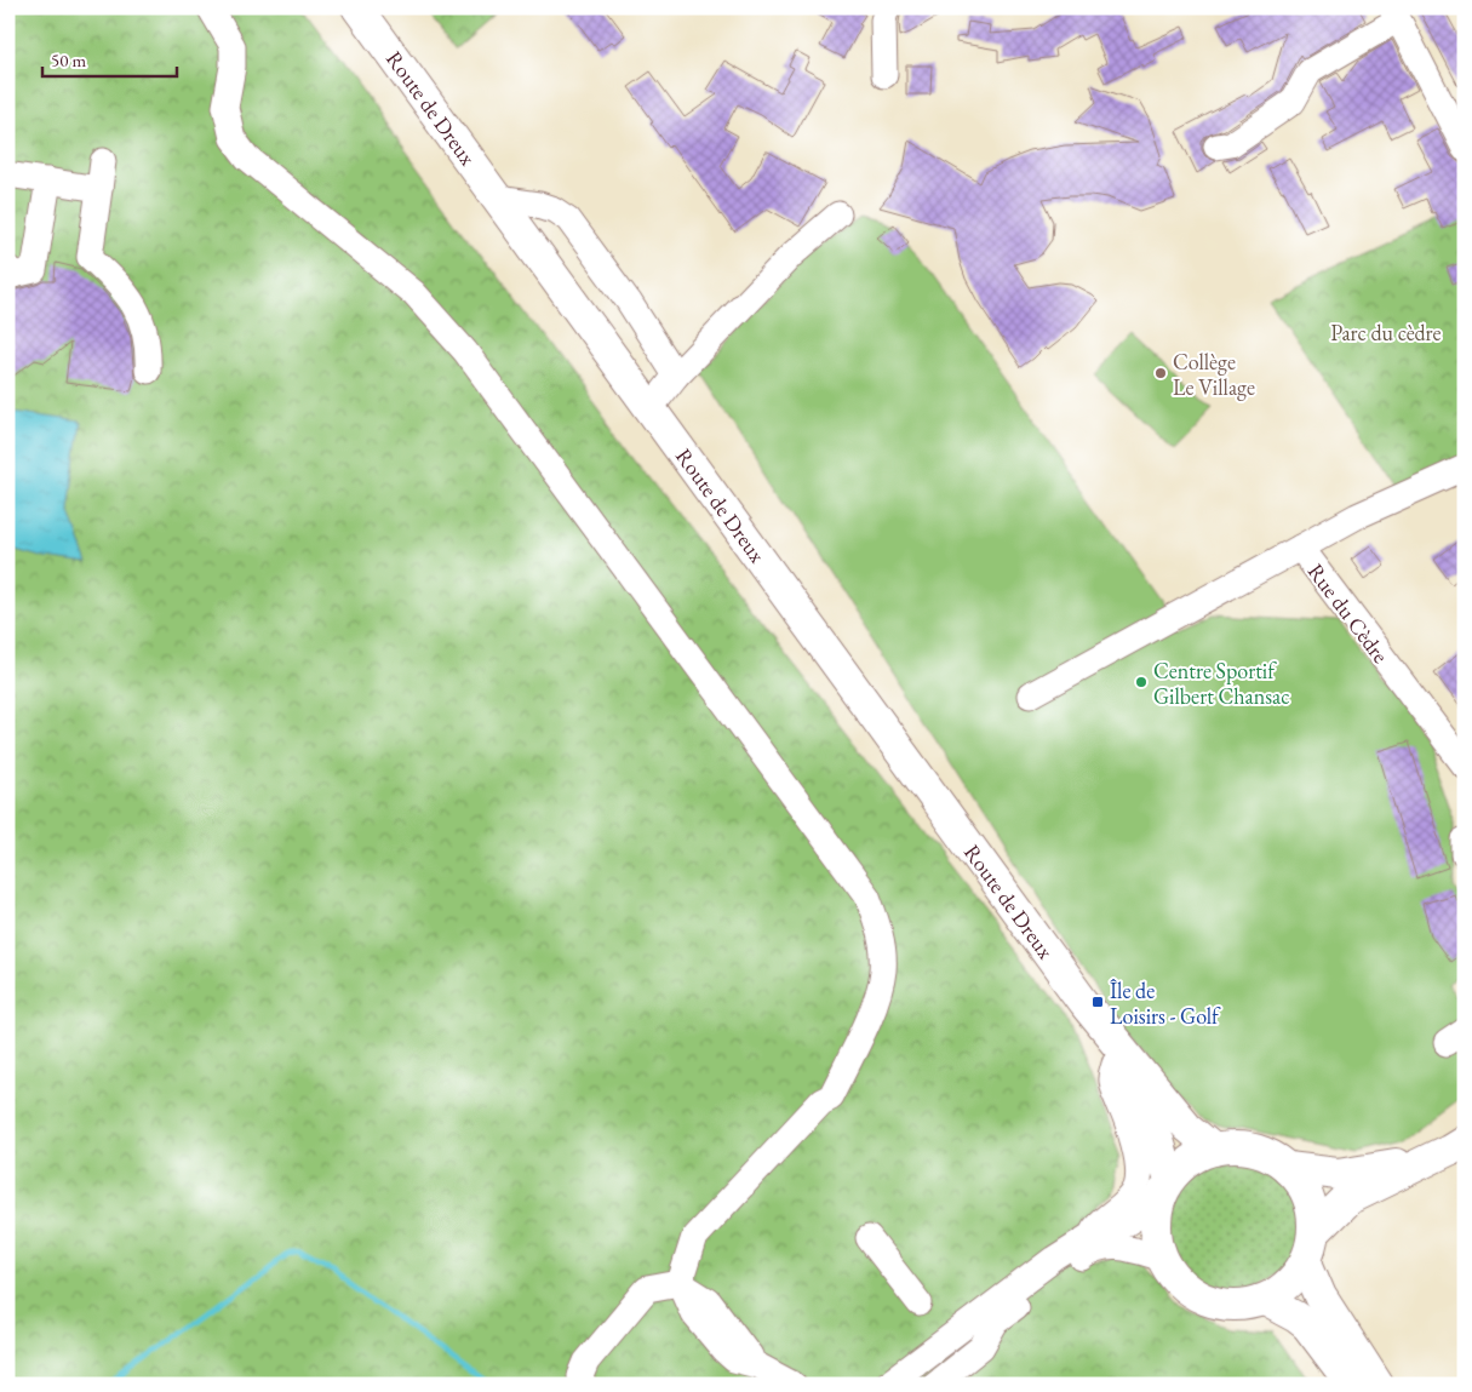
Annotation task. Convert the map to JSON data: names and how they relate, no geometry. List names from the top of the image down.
{
  "streets": {
    "main road": ["Route de Dreux"],
    "street": ["Rue du Cèdre"]
  },
  "parks": ["Parc du cèdre"],
  "places": {
    "other": ["Collège Le Village", "Centre Sportif Gilbert Chansac"],
    "transit": ["Île de Loisirs - Golf"]
  },
  "scale_bar": "50 m"
}
